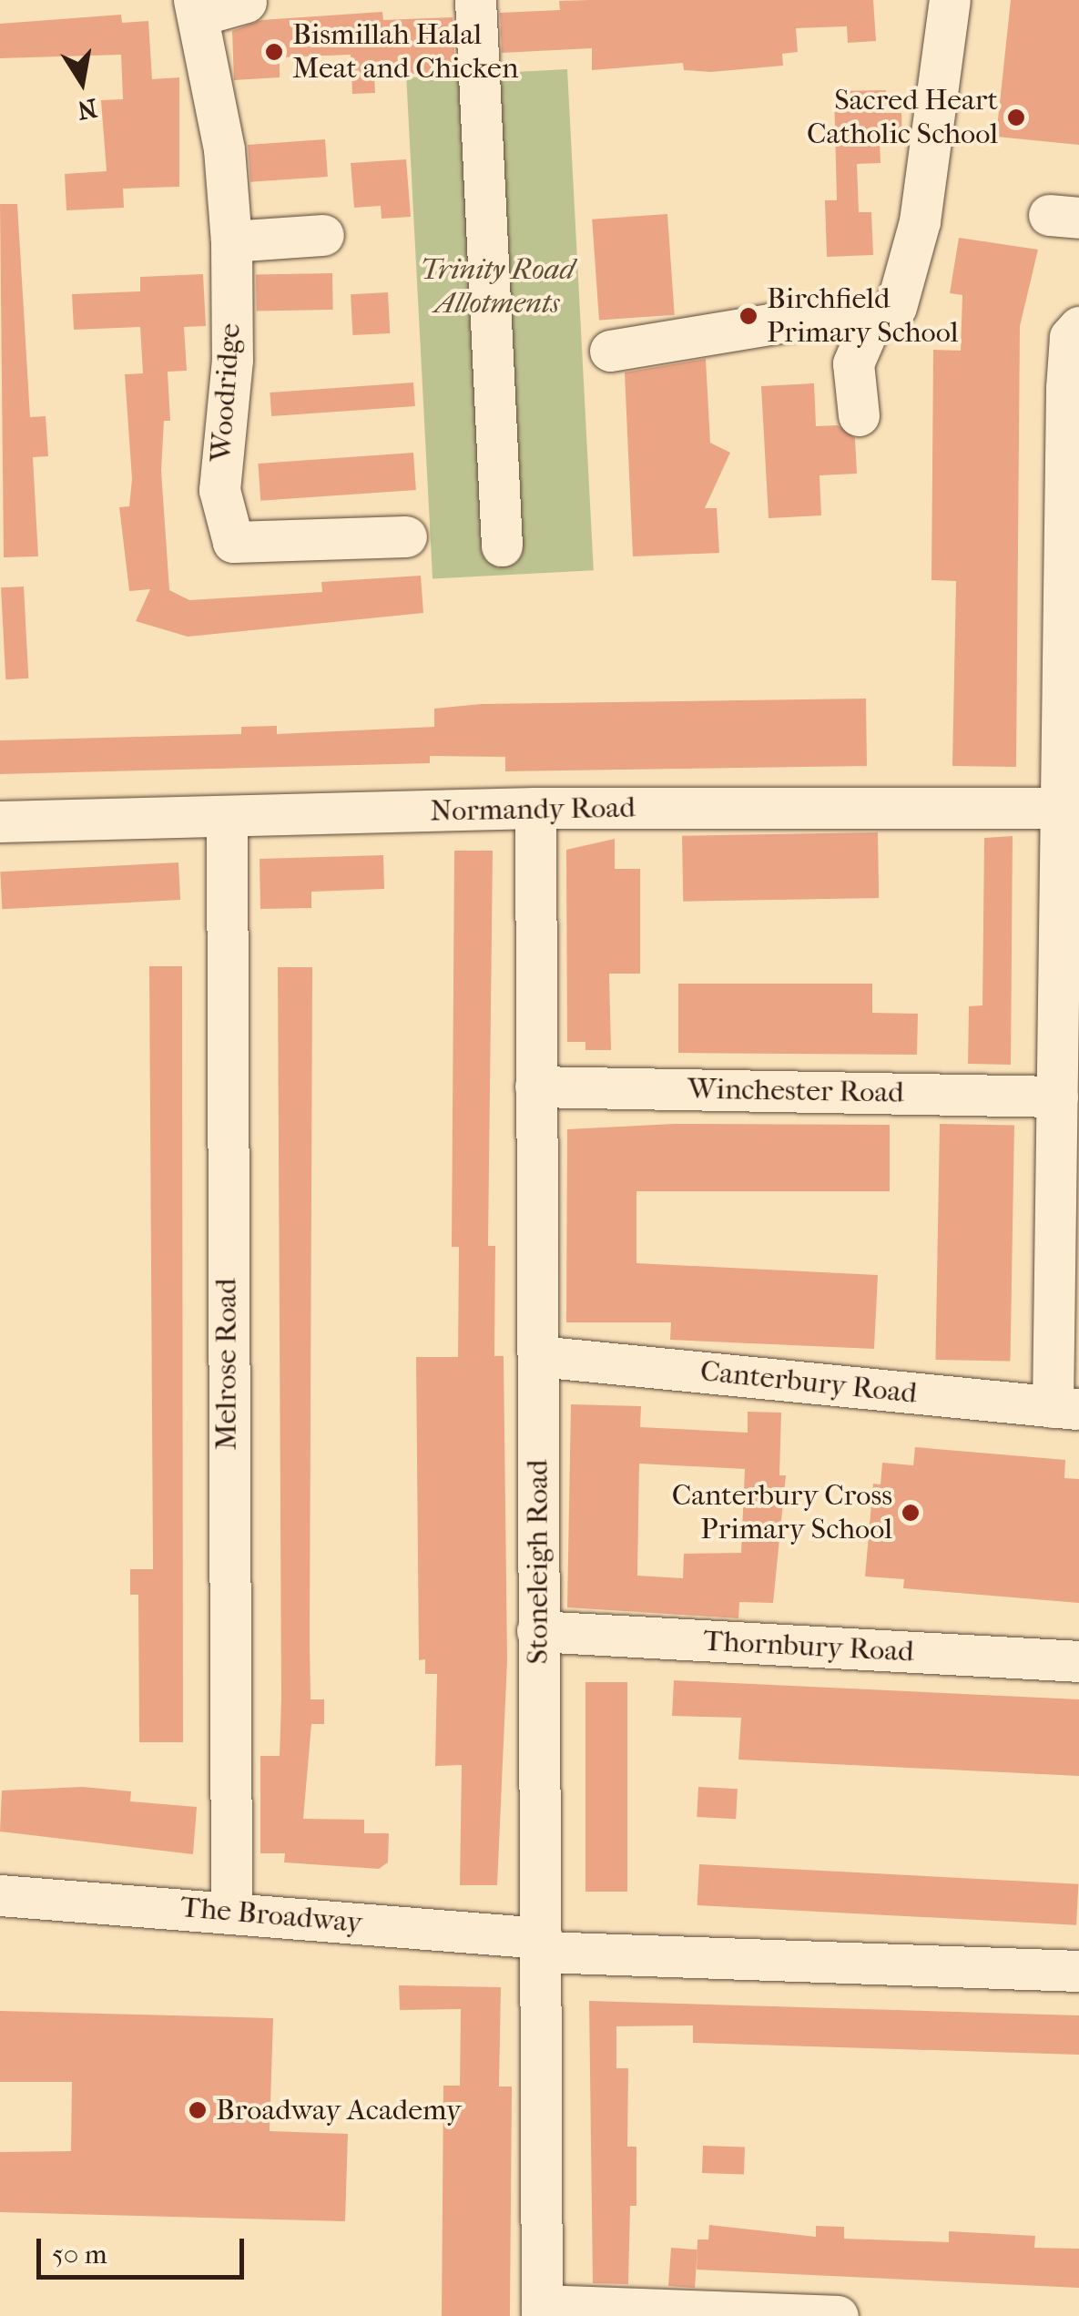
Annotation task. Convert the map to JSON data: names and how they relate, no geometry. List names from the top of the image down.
{
  "streets": {
    "street": [
      "Woodridge",
      "Normandy Road",
      "Winchester Road",
      "Melrose Road",
      "Canterbury Road",
      "Stoneleigh Road",
      "Thornbury Road",
      "The Broadway"
    ]
  },
  "crossings": [
    ["Normandy Road", "Melrose Road"],
    ["Normandy Road", "Stoneleigh Road"],
    ["Winchester Road", "Stoneleigh Road"],
    ["Melrose Road", "The Broadway"],
    ["Canterbury Road", "Stoneleigh Road"],
    ["Stoneleigh Road", "Thornbury Road"],
    ["Stoneleigh Road", "The Broadway"]
  ],
  "parks": ["Trinity Road Allotments"],
  "places": [
    "Bismillah Halal Meat and Chicken",
    "Sacred Heart Catholic School",
    "Birchfield Primary School",
    "Canterbury Cross Primary School",
    "Broadway Academy"
  ],
  "scale_bar": "50 m",
  "north": "bottom"
}
